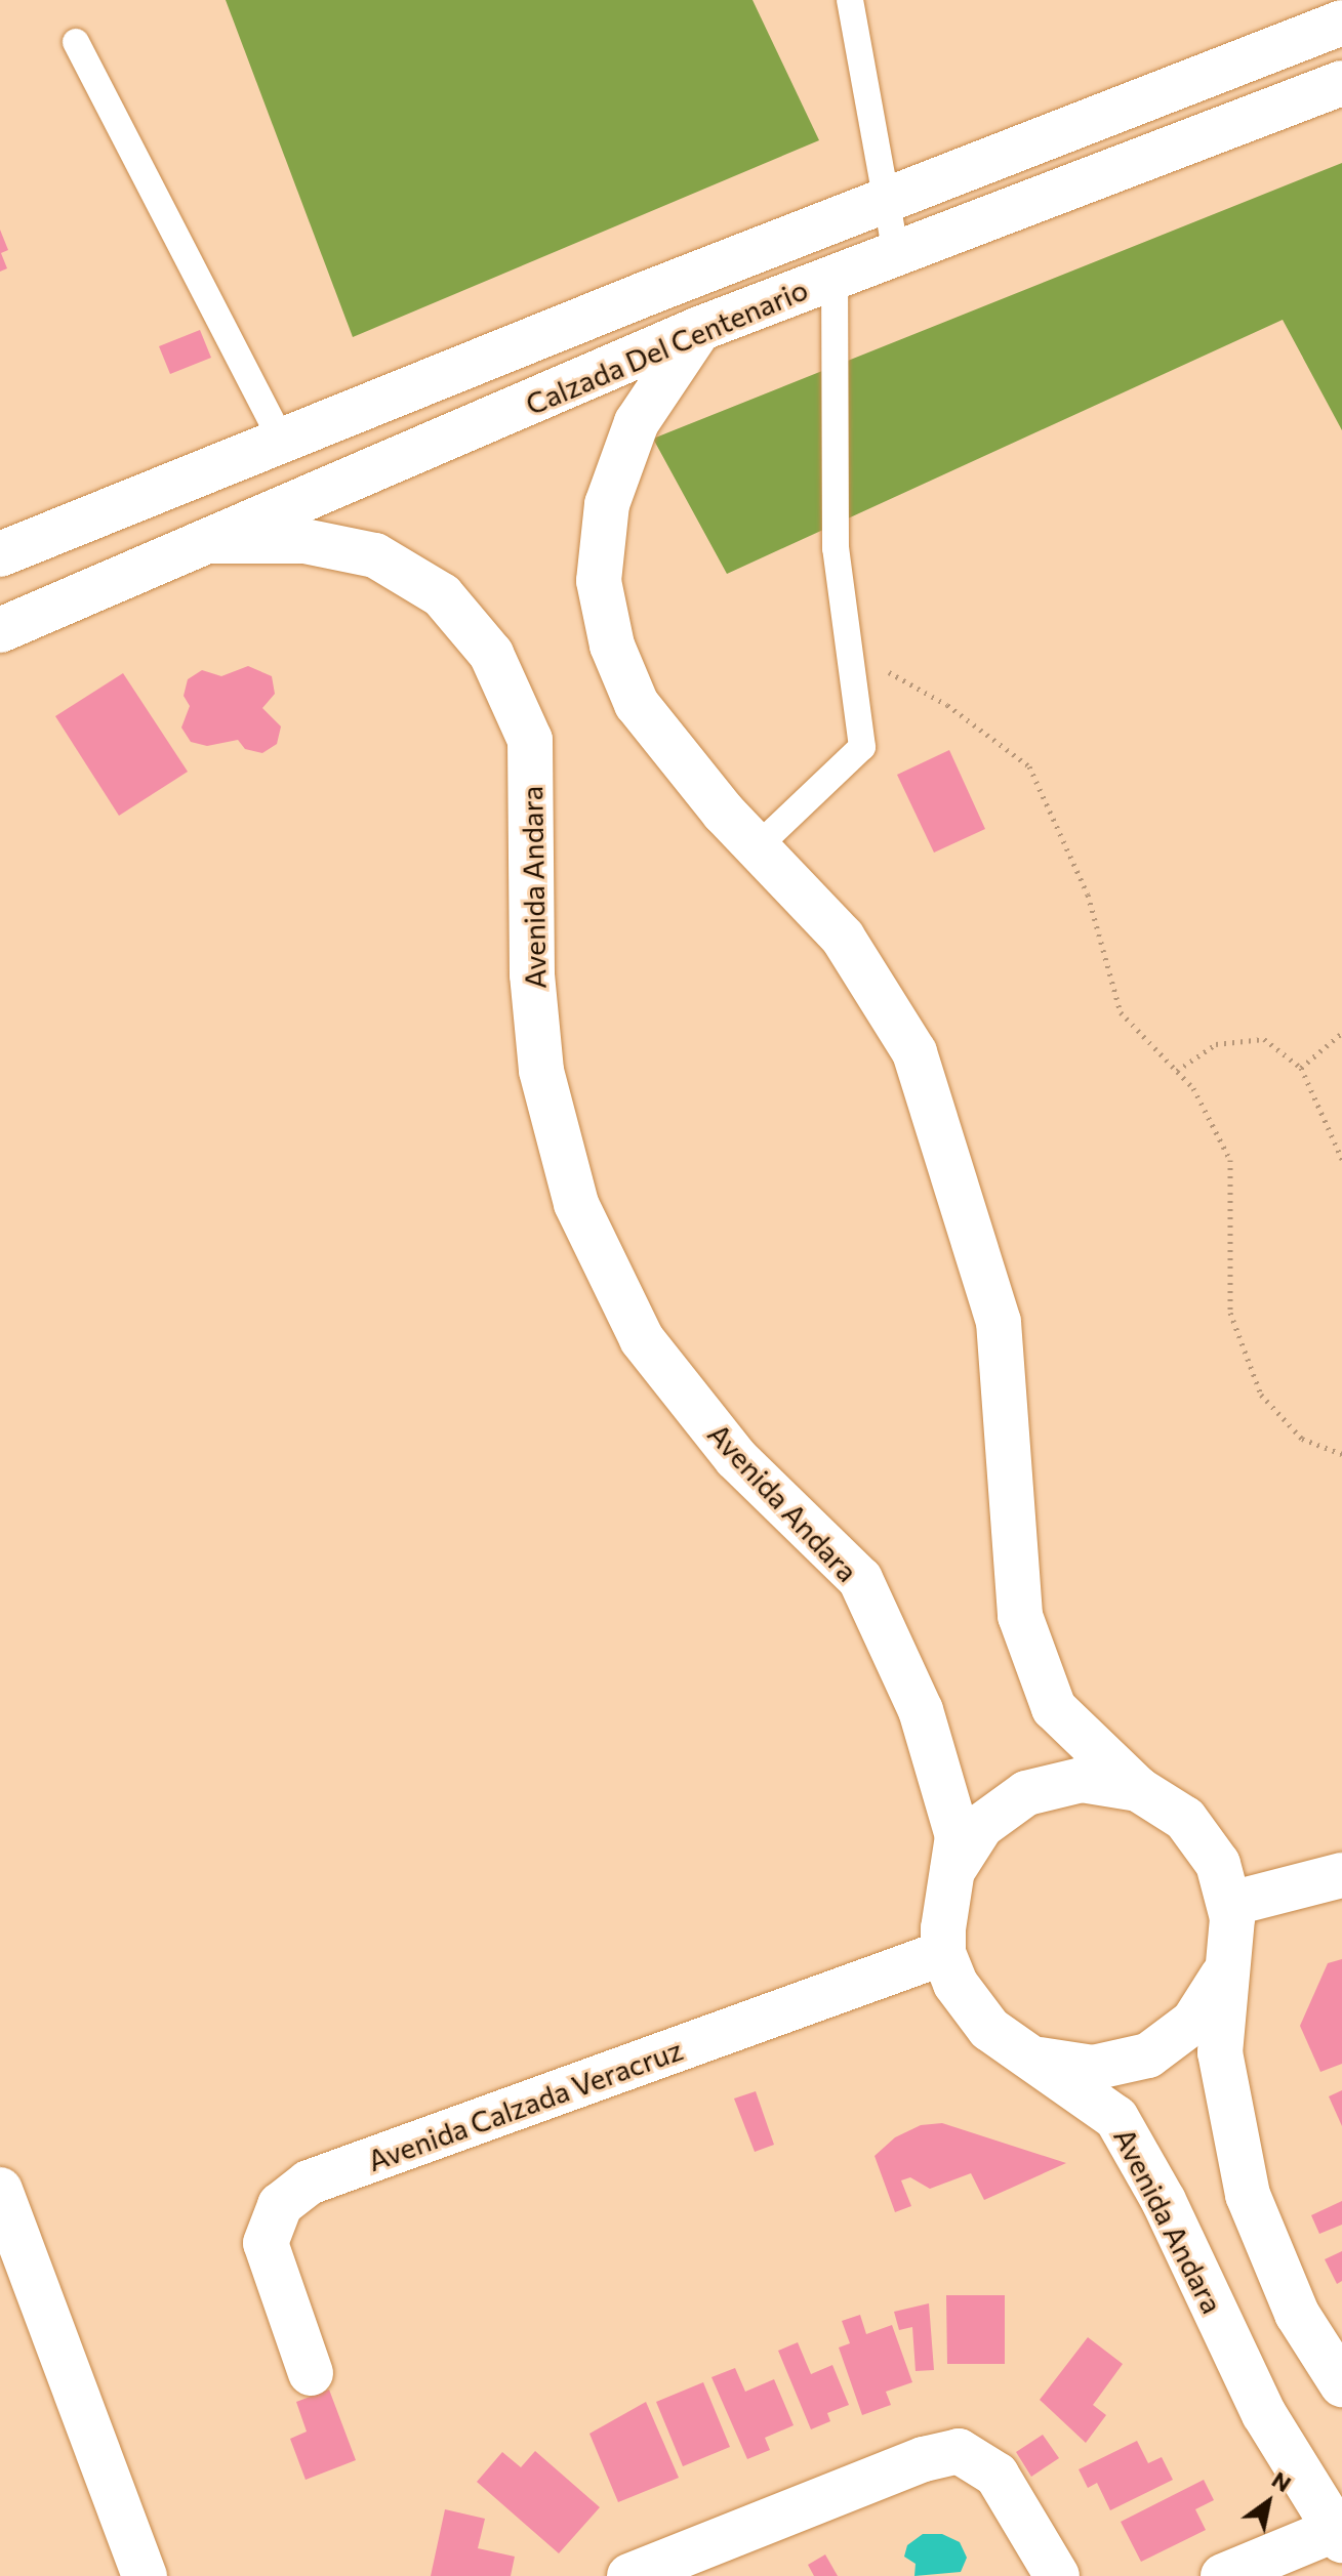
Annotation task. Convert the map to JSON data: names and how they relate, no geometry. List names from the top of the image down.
{
  "streets": {
    "street": ["Calzada Del Centenario", "Avenida Andara", "Avenida Calzada Veracruz"]
  },
  "crossings": [
    ["Calzada Del Centenario", "Avenida Andara"],
    ["Avenida Andara", "Avenida Calzada Veracruz"]
  ],
  "north": "top right"
}
